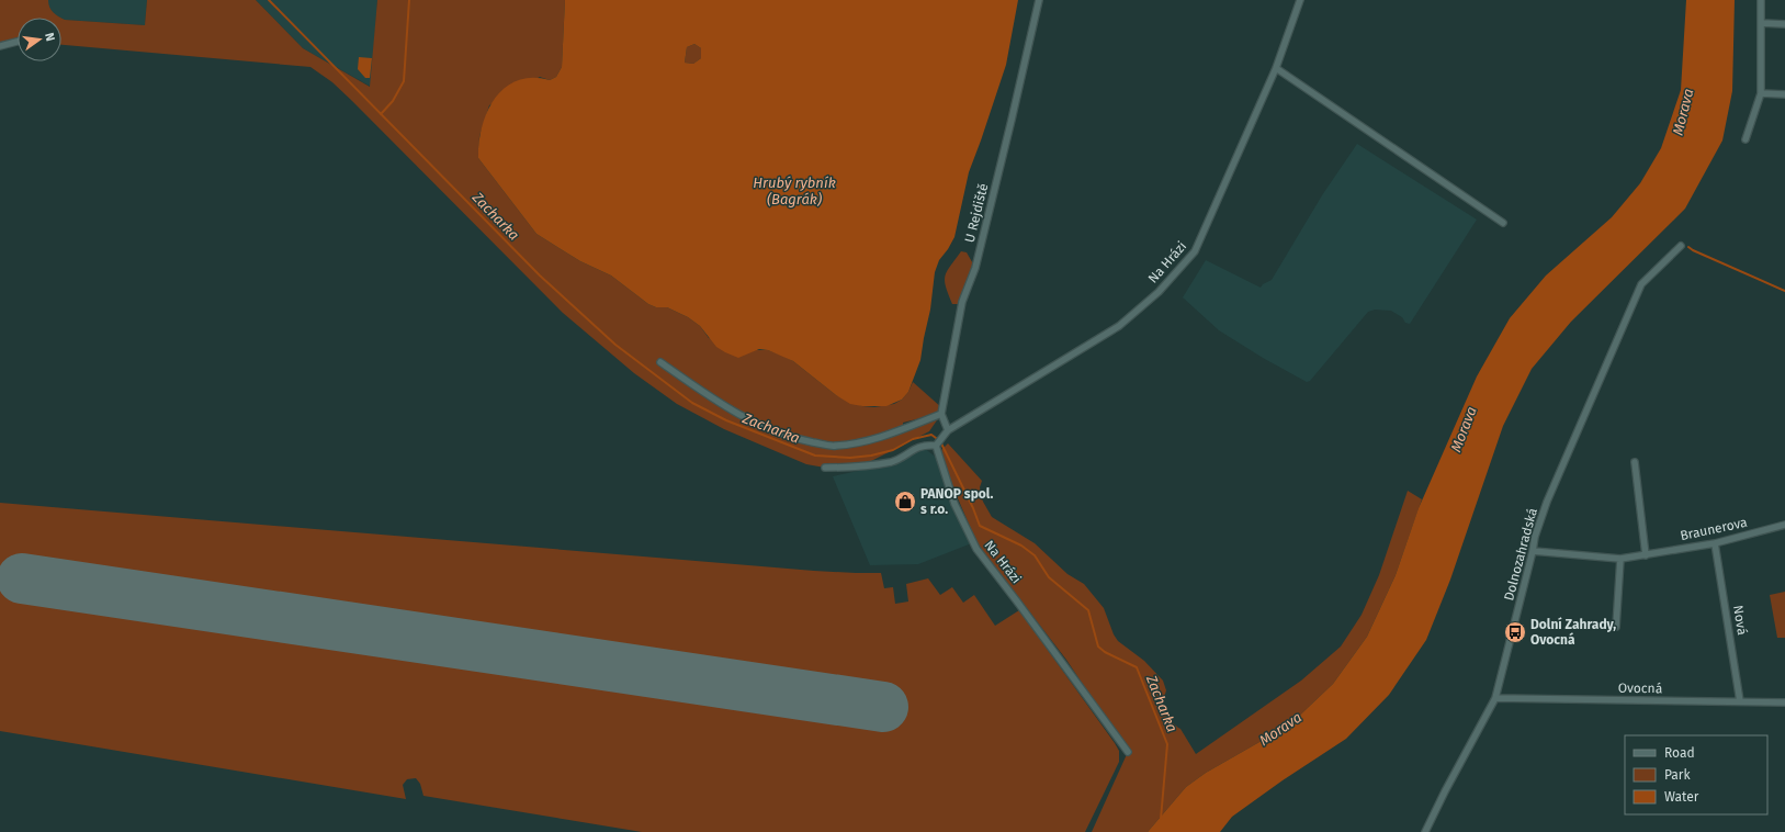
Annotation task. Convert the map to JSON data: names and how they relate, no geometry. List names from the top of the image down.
{
  "streets": {
    "street": [
      "U Rejdiště",
      "Na Hrázi",
      "Braunerova",
      "Dolnozahradská",
      "Nová",
      "Ovocná"
    ]
  },
  "crossings": [
    ["Braunerova", "Dolnozahradská"],
    ["Braunerova", "Nová"],
    ["Dolnozahradská", "Ovocná"],
    ["Nová", "Ovocná"]
  ],
  "water": ["Morava", "Hrubý rybník (Bagrák)", "Zacharka"],
  "places": {
    "shop": ["PANOP spol. s r.o."],
    "bus stop": ["Dolní Zahrady, Ovocná"]
  },
  "legend": ["Road", "Park", "Water"],
  "north": "right"
}
